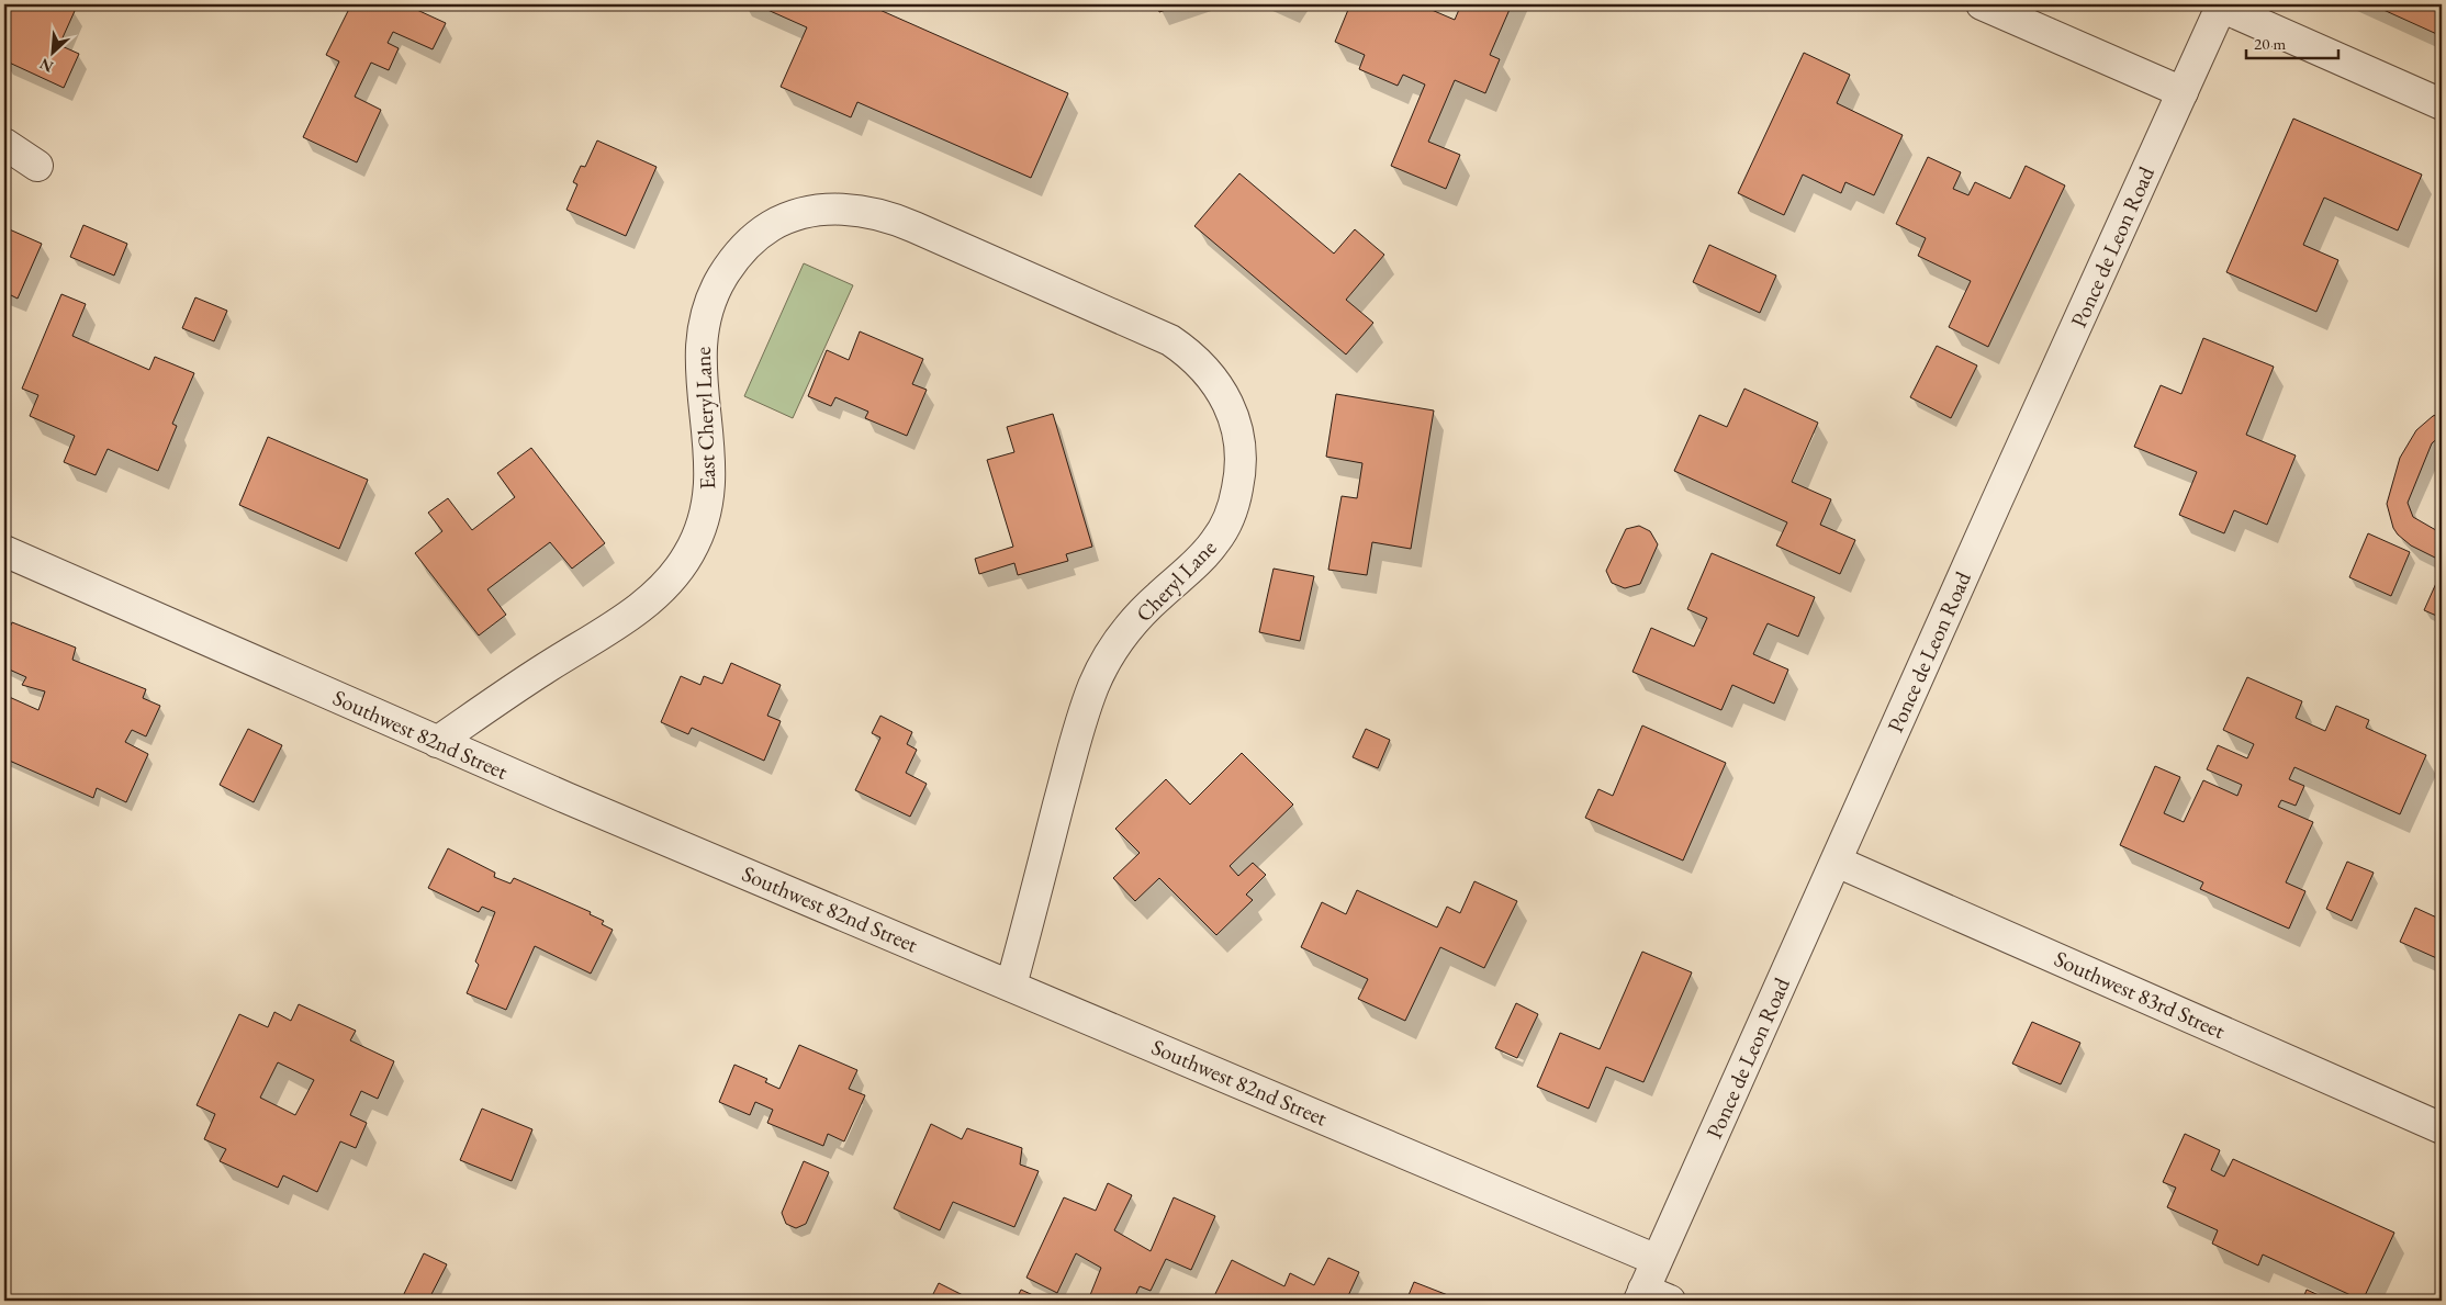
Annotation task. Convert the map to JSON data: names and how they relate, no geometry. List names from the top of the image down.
{
  "streets": {
    "street": [
      "Ponce de Leon Road",
      "East Cheryl Lane",
      "Cheryl Lane",
      "Southwest 82nd Street",
      "Southwest 83rd Street"
    ]
  },
  "crossings": [
    ["Ponce de Leon Road", "Southwest 82nd Street"],
    ["Ponce de Leon Road", "Southwest 83rd Street"],
    ["East Cheryl Lane", "Cheryl Lane"],
    ["East Cheryl Lane", "Southwest 82nd Street"],
    ["Cheryl Lane", "Southwest 82nd Street"]
  ],
  "scale_bar": "20 m",
  "north": "bottom left"
}
